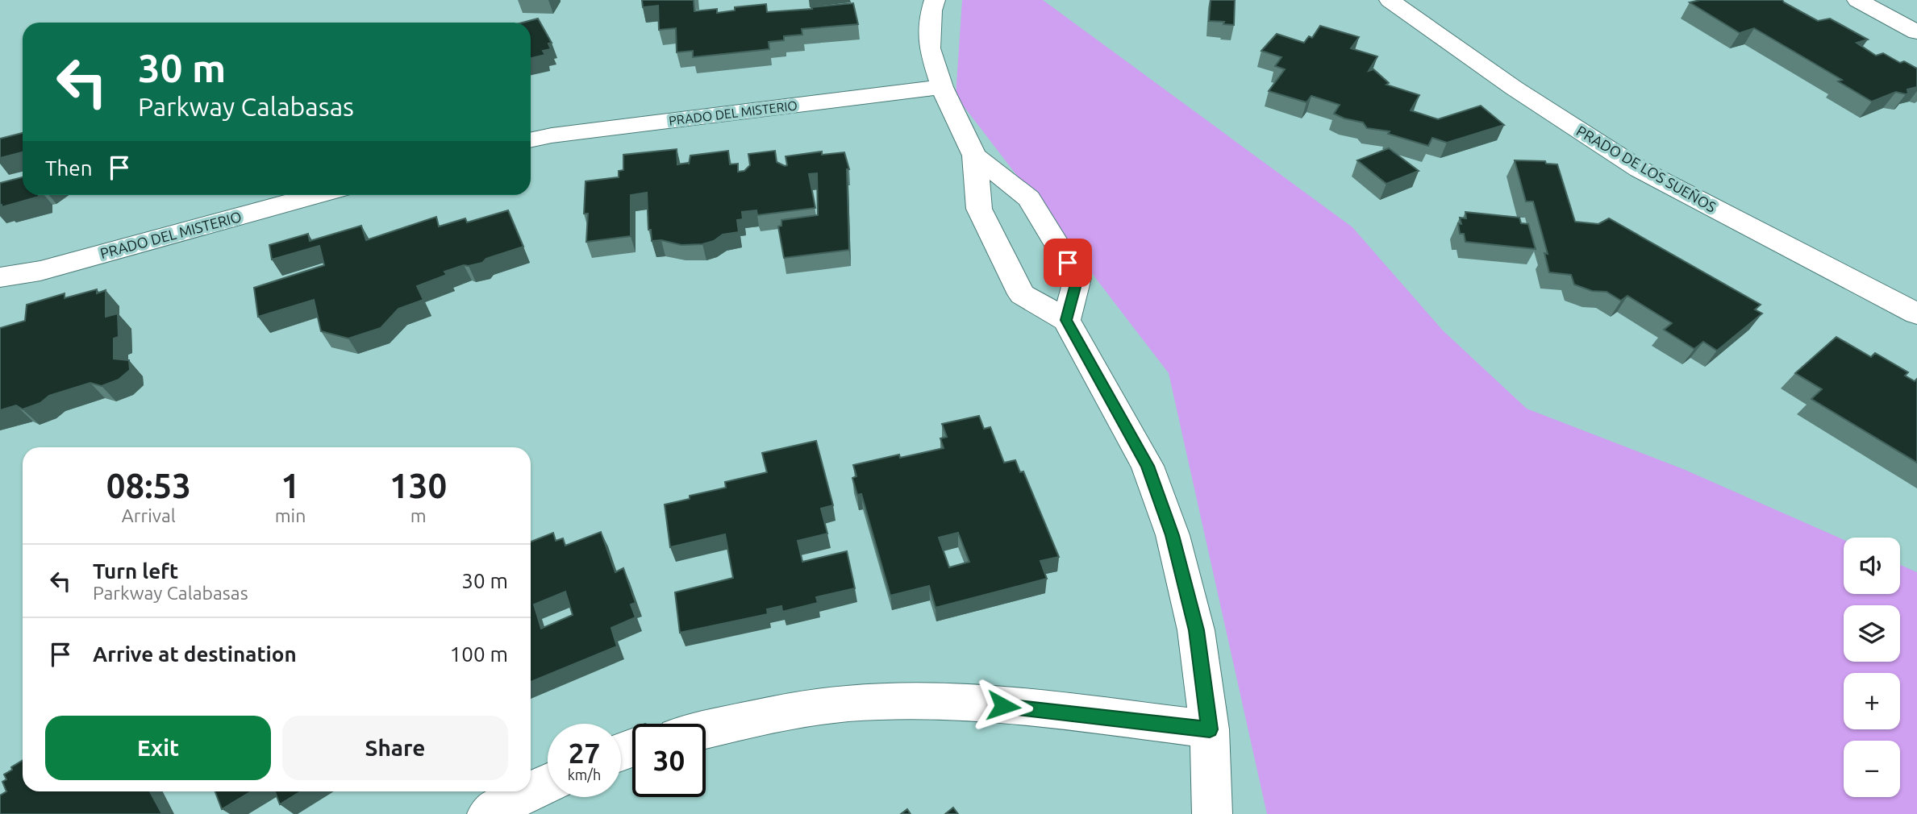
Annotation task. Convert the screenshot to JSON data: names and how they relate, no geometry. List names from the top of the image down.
{
  "streets": {
    "street": ["PRADO DEL MISTERIO", "PRADO DE LOS SUEÑOS"]
  },
  "page": {
    "turn": ["30 m", "Parkway Calabasas"],
    "then": "Then",
    "eta": [
      "08:53",
      "Arrival",
      "1",
      "min",
      "130",
      "m"
    ],
    "map_buttons": ["+", "−"],
    "list": [
      {
        "name": "Turn left",
        "note": "Parkway Calabasas",
        "value": "30 m"
      },
      {
        "name": "Arrive at destination",
        "value": "100 m"
      }
    ],
    "buttons": ["Exit", "Share"],
    "speed": "27 km/h",
    "limit": "30"
  }
}
